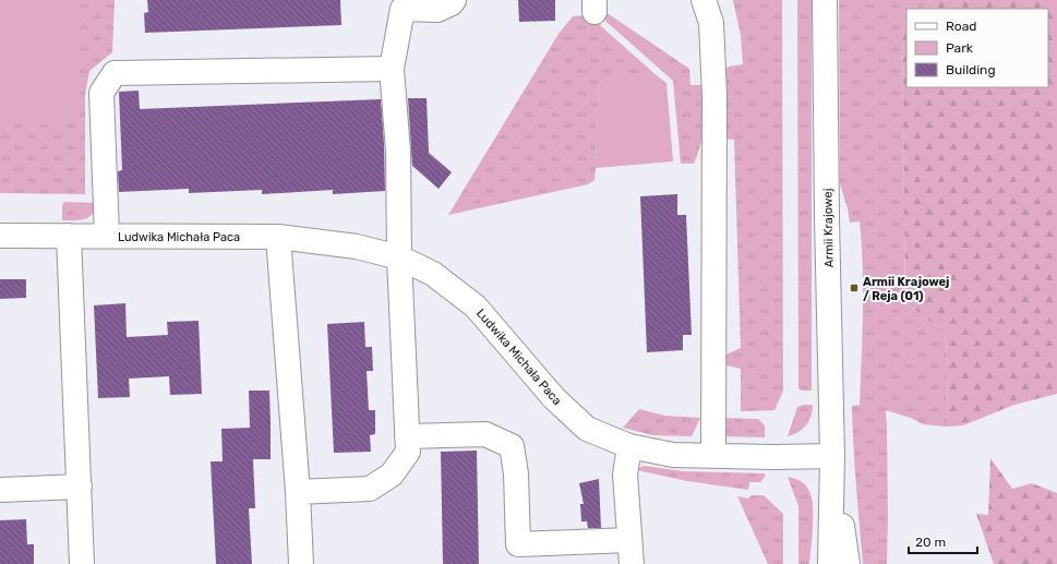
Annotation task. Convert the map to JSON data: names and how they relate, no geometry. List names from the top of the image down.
{
  "streets": {
    "street": ["Armii Krajowej", "Ludwika Michała Paca"]
  },
  "crossings": [
    ["Armii Krajowej", "Ludwika Michała Paca"]
  ],
  "places": {
    "transit": ["Armii Krajowej / Reja (01)"]
  },
  "legend": ["Road", "Park", "Building"],
  "scale_bar": "20 m"
}
